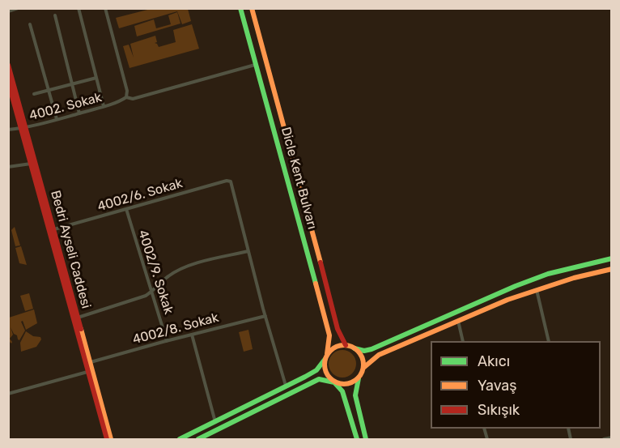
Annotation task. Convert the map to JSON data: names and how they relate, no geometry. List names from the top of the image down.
{
  "streets": {
    "main road": ["Dicle Kent Bulvarı", "Bedri Ayseli Caddesi"],
    "street": [
      "4002. Sokak",
      "4002/6. Sokak",
      "4002/9. Sokak",
      "4002/8. Sokak"
    ]
  },
  "crossings": [
    ["4002. Sokak", "Dicle Kent Bulvarı"],
    ["4002. Sokak", "Bedri Ayseli Caddesi"],
    ["4002/6. Sokak", "Bedri Ayseli Caddesi"],
    ["4002/6. Sokak", "4002/9. Sokak"],
    ["Bedri Ayseli Caddesi", "4002/8. Sokak"],
    ["4002/9. Sokak", "4002/8. Sokak"]
  ],
  "legend": ["Akıcı", "Yavaş", "Sıkışık"]
}
